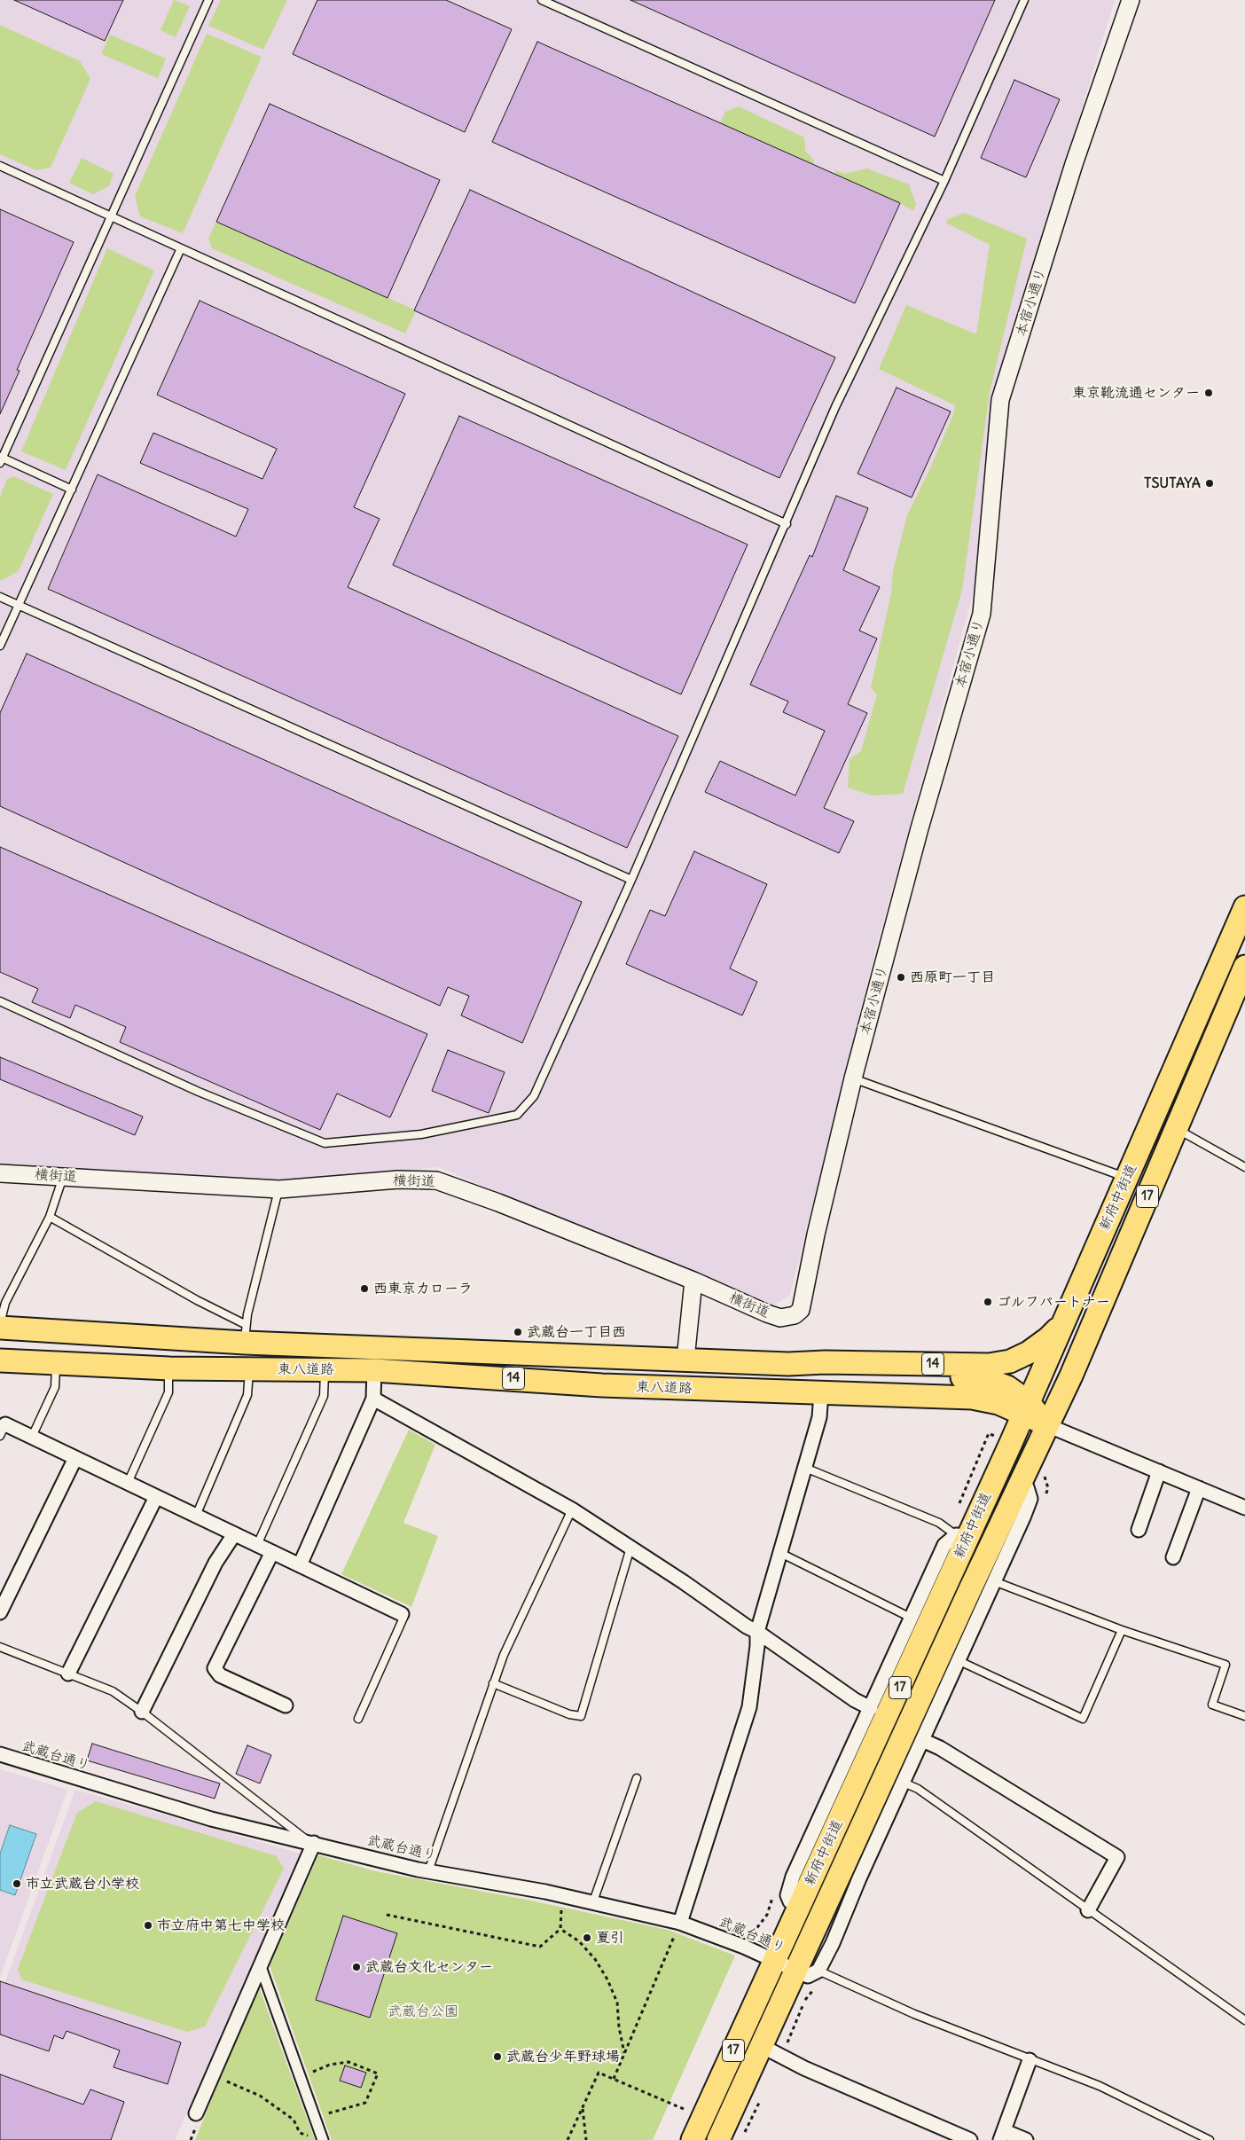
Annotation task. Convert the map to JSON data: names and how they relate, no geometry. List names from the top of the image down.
{
  "streets": {
    "main road": [
      "17",
      "新府中街道",
      "14",
      "東八道路"
    ],
    "street": ["本宿小通り", "横街道", "武蔵台通り"]
  },
  "crossings": [
    ["本宿小通り", "横街道"],
    ["新府中街道", "東八道路"],
    ["新府中街道", "武蔵台通り"]
  ],
  "parks": ["武蔵台公園"],
  "places": [
    "東京靴流通センター",
    "TSUTAYA",
    "西原町一丁目",
    "西東京カローラ",
    "ゴルフパートナー",
    "武蔵台一丁目西",
    "市立武蔵台小学校",
    "市立府中第七中学校",
    "夏引",
    "武蔵台文化センター",
    "武蔵台少年野球場"
  ]
}
